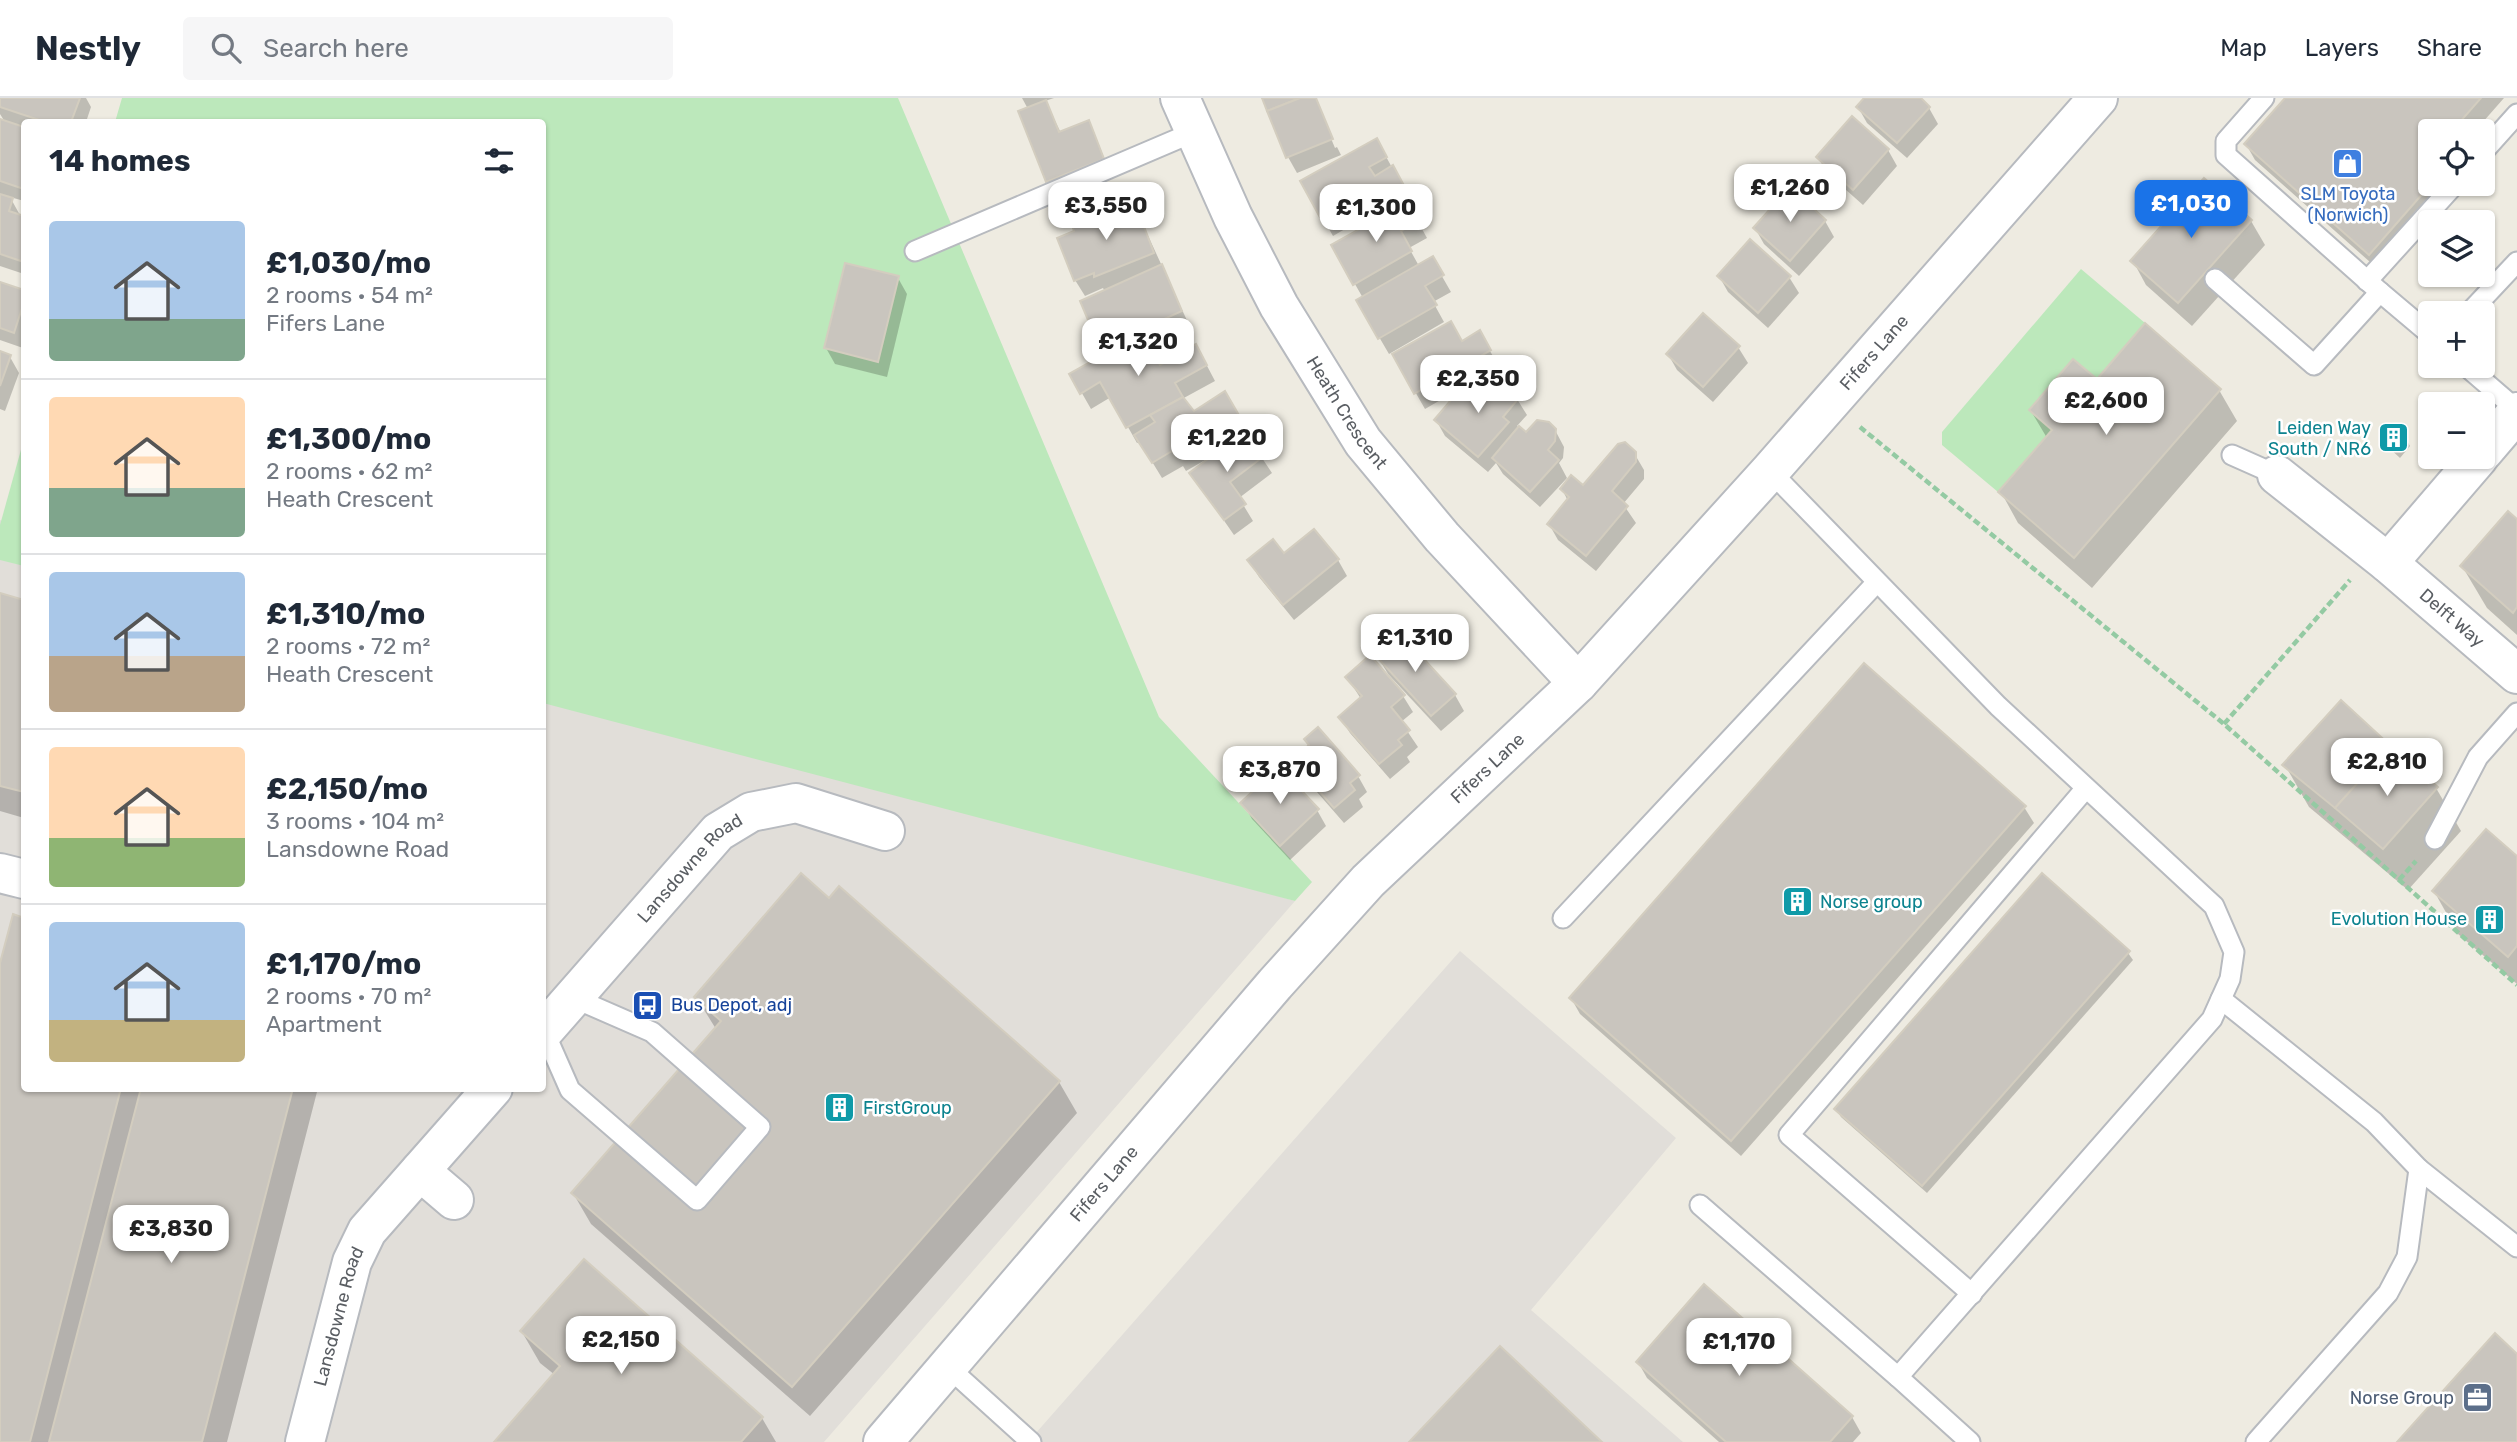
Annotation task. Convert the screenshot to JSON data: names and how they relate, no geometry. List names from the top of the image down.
{
  "streets": {
    "street": [
      "Fifers Lane",
      "Heath Crescent",
      "Delft Way",
      "Lansdowne Road"
    ]
  },
  "crossings": [
    ["Fifers Lane", "Heath Crescent"]
  ],
  "places": {
    "shop": ["SLM Toyota (Norwich)"],
    "building": [
      "Leiden Way South / NR6",
      "Norse group",
      "Evolution House",
      "FirstGroup"
    ],
    "bus stop": ["Bus Depot, adj"],
    "office": ["Norse Group"]
  },
  "page": {
    "header": "Nestly",
    "search": "Search here",
    "nav": ["Map", "Layers", "Share"],
    "map_buttons": ["+", "−"],
    "heading": "14 homes",
    "price": [
      "£1,260",
      "£1,030",
      "£3,550",
      "£1,300",
      "£1,320",
      "£2,350",
      "£2,600",
      "£1,220",
      "£1,310",
      "£2,810",
      "£3,870",
      "£3,830",
      "£2,150",
      "£1,170"
    ],
    "list": [
      {
        "name": "£1,030/mo",
        "note": "2 rooms · 54 m² · Fifers Lane"
      },
      {
        "name": "£1,300/mo",
        "note": "2 rooms · 62 m² · Heath Crescent"
      },
      {
        "name": "£1,310/mo",
        "note": "2 rooms · 72 m² · Heath Crescent"
      },
      {
        "name": "£2,150/mo",
        "note": "3 rooms · 104 m² · Lansdowne Road"
      },
      {
        "name": "£1,170/mo",
        "note": "2 rooms · 70 m² · Apartment"
      }
    ]
  }
}
